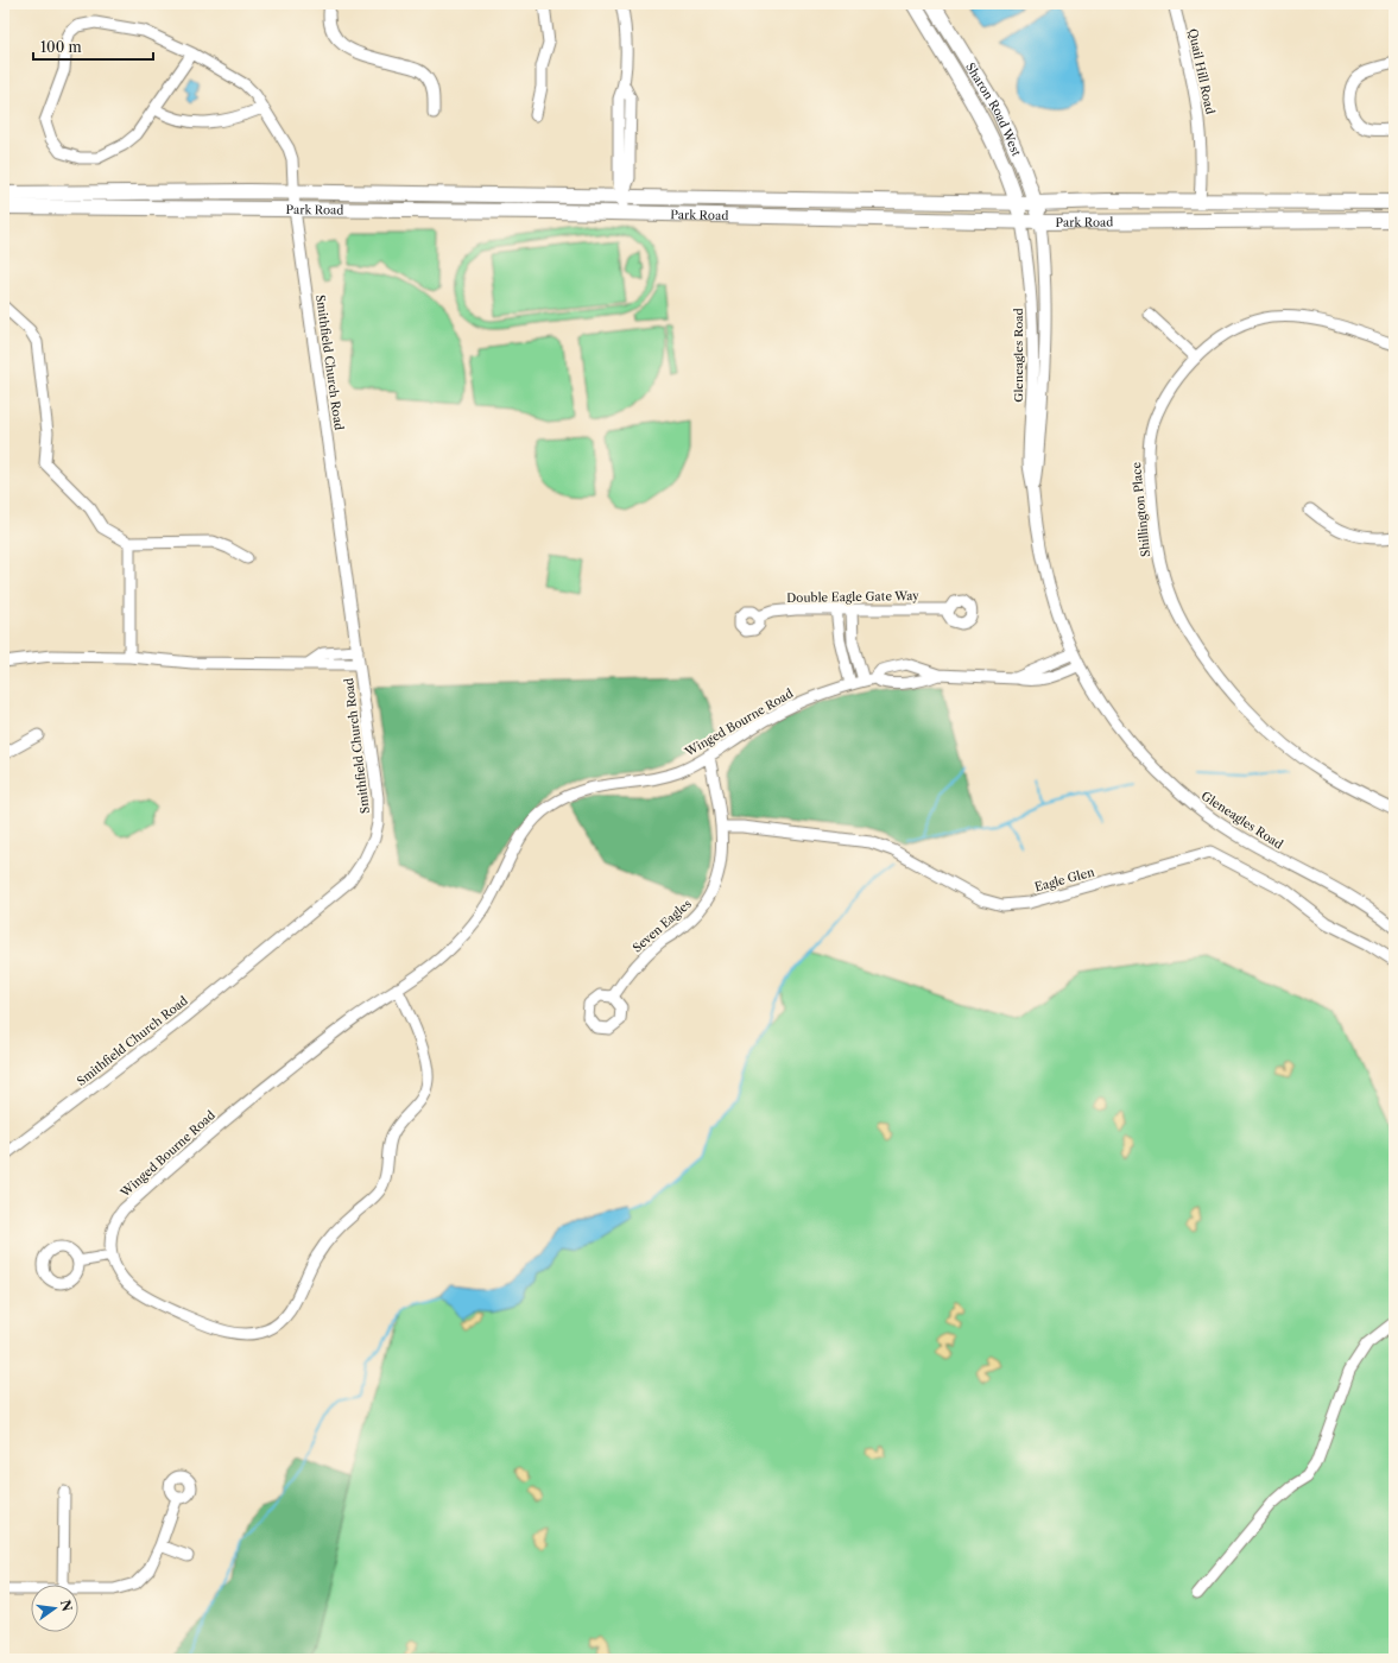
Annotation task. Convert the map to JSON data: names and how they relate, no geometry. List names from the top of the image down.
{
  "streets": {
    "main road": ["Sharon Road West", "Park Road"],
    "street": [
      "Quail Hill Road",
      "Gleneagles Road",
      "Smithfield Church Road",
      "Shillington Place",
      "Double Eagle Gate Way",
      "Winged Bourne Road",
      "Eagle Glen",
      "Seven Eagles"
    ]
  },
  "crossings": [
    ["Quail Hill Road", "Park Road"],
    ["Sharon Road West", "Park Road"],
    ["Sharon Road West", "Gleneagles Road"],
    ["Park Road", "Gleneagles Road"],
    ["Park Road", "Smithfield Church Road"],
    ["Gleneagles Road", "Winged Bourne Road"],
    ["Winged Bourne Road", "Seven Eagles"],
    ["Eagle Glen", "Seven Eagles"]
  ],
  "scale_bar": "100 m",
  "north": "right"
}
